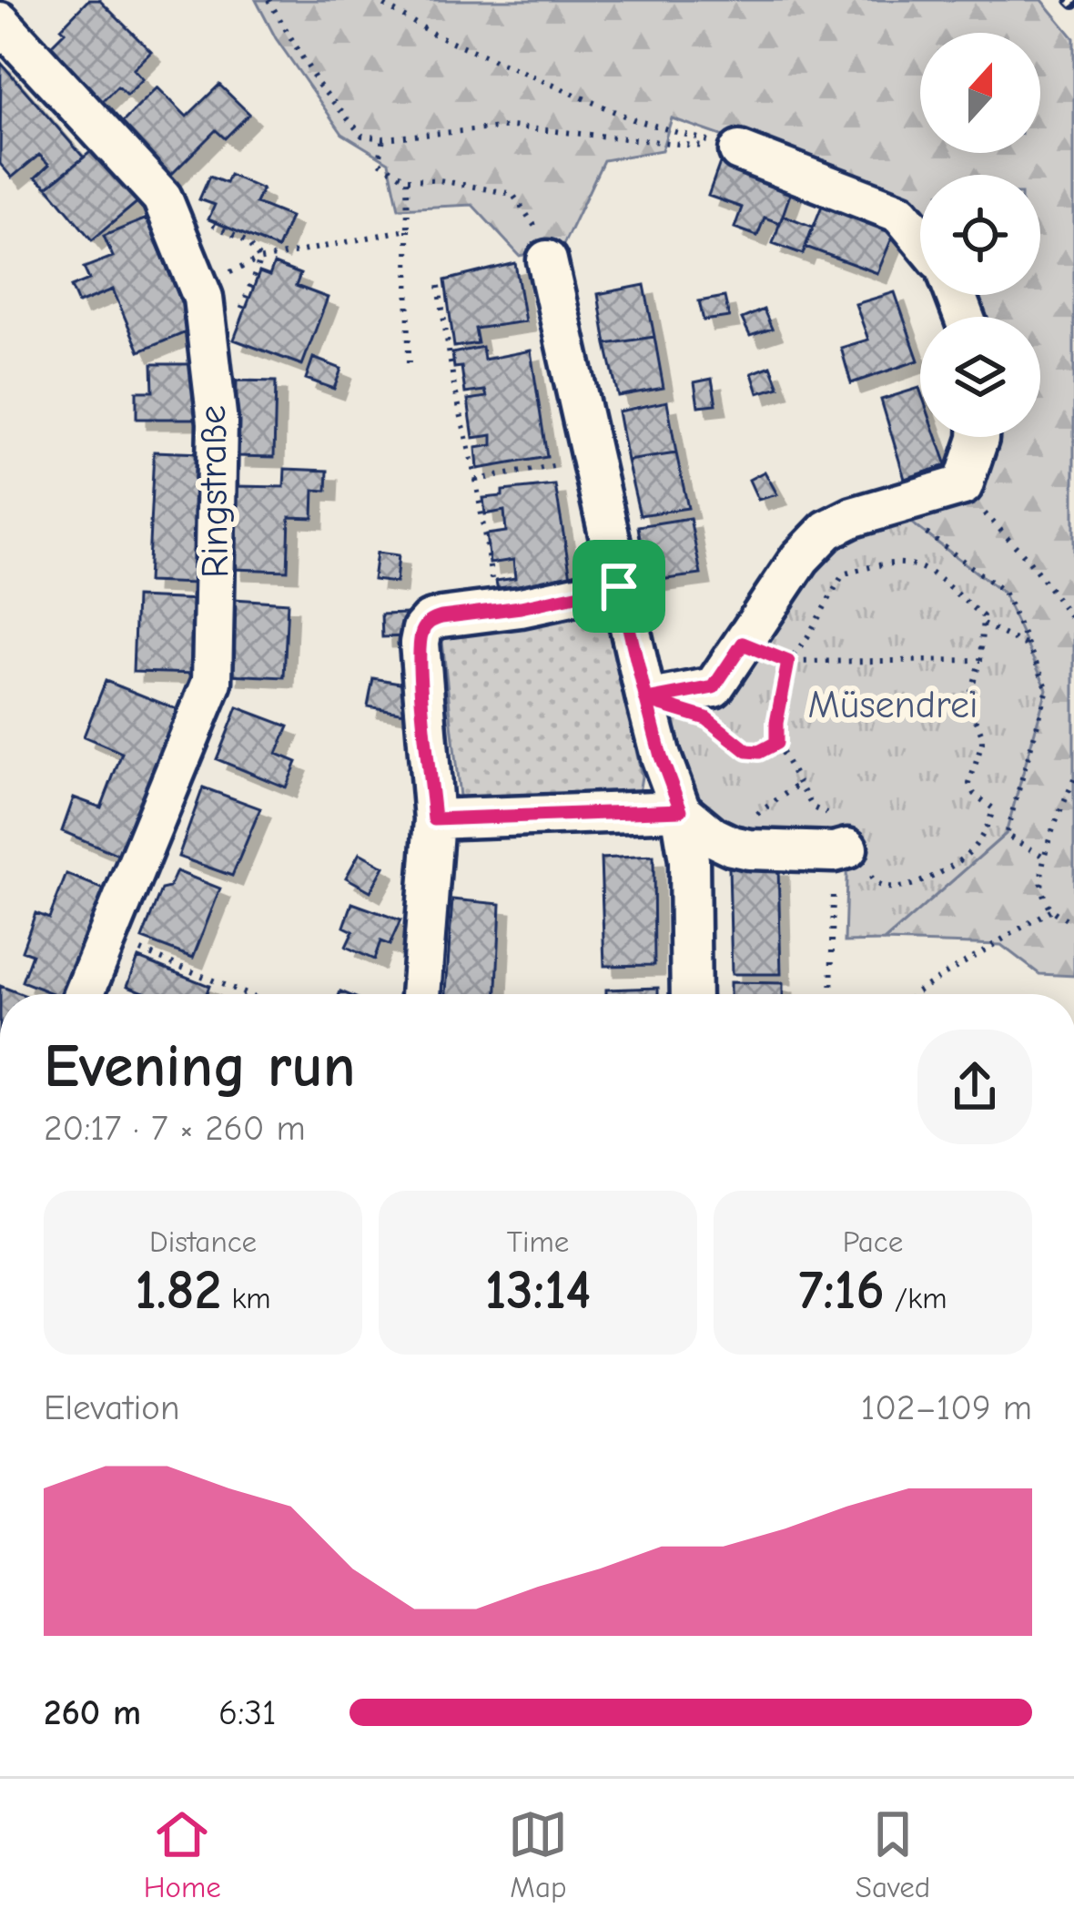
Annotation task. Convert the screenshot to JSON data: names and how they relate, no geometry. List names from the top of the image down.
{
  "streets": {
    "street": ["Ringstraße"]
  },
  "parks": ["Müsendrei"],
  "north": "top",
  "page": {
    "heading": ["Evening run", "20:17 · 7 × 260 m"],
    "stats": [
      ["Distance", "1.82 km"],
      ["Time", "13:14"],
      ["Pace", "7:16 /km"]
    ],
    "chart": ["Elevation", "102–109 m"],
    "list": [
      {
        "name": "260 m",
        "note": "6:31"
      }
    ],
    "tabs": ["Home", "Map", "Saved"]
  }
}
